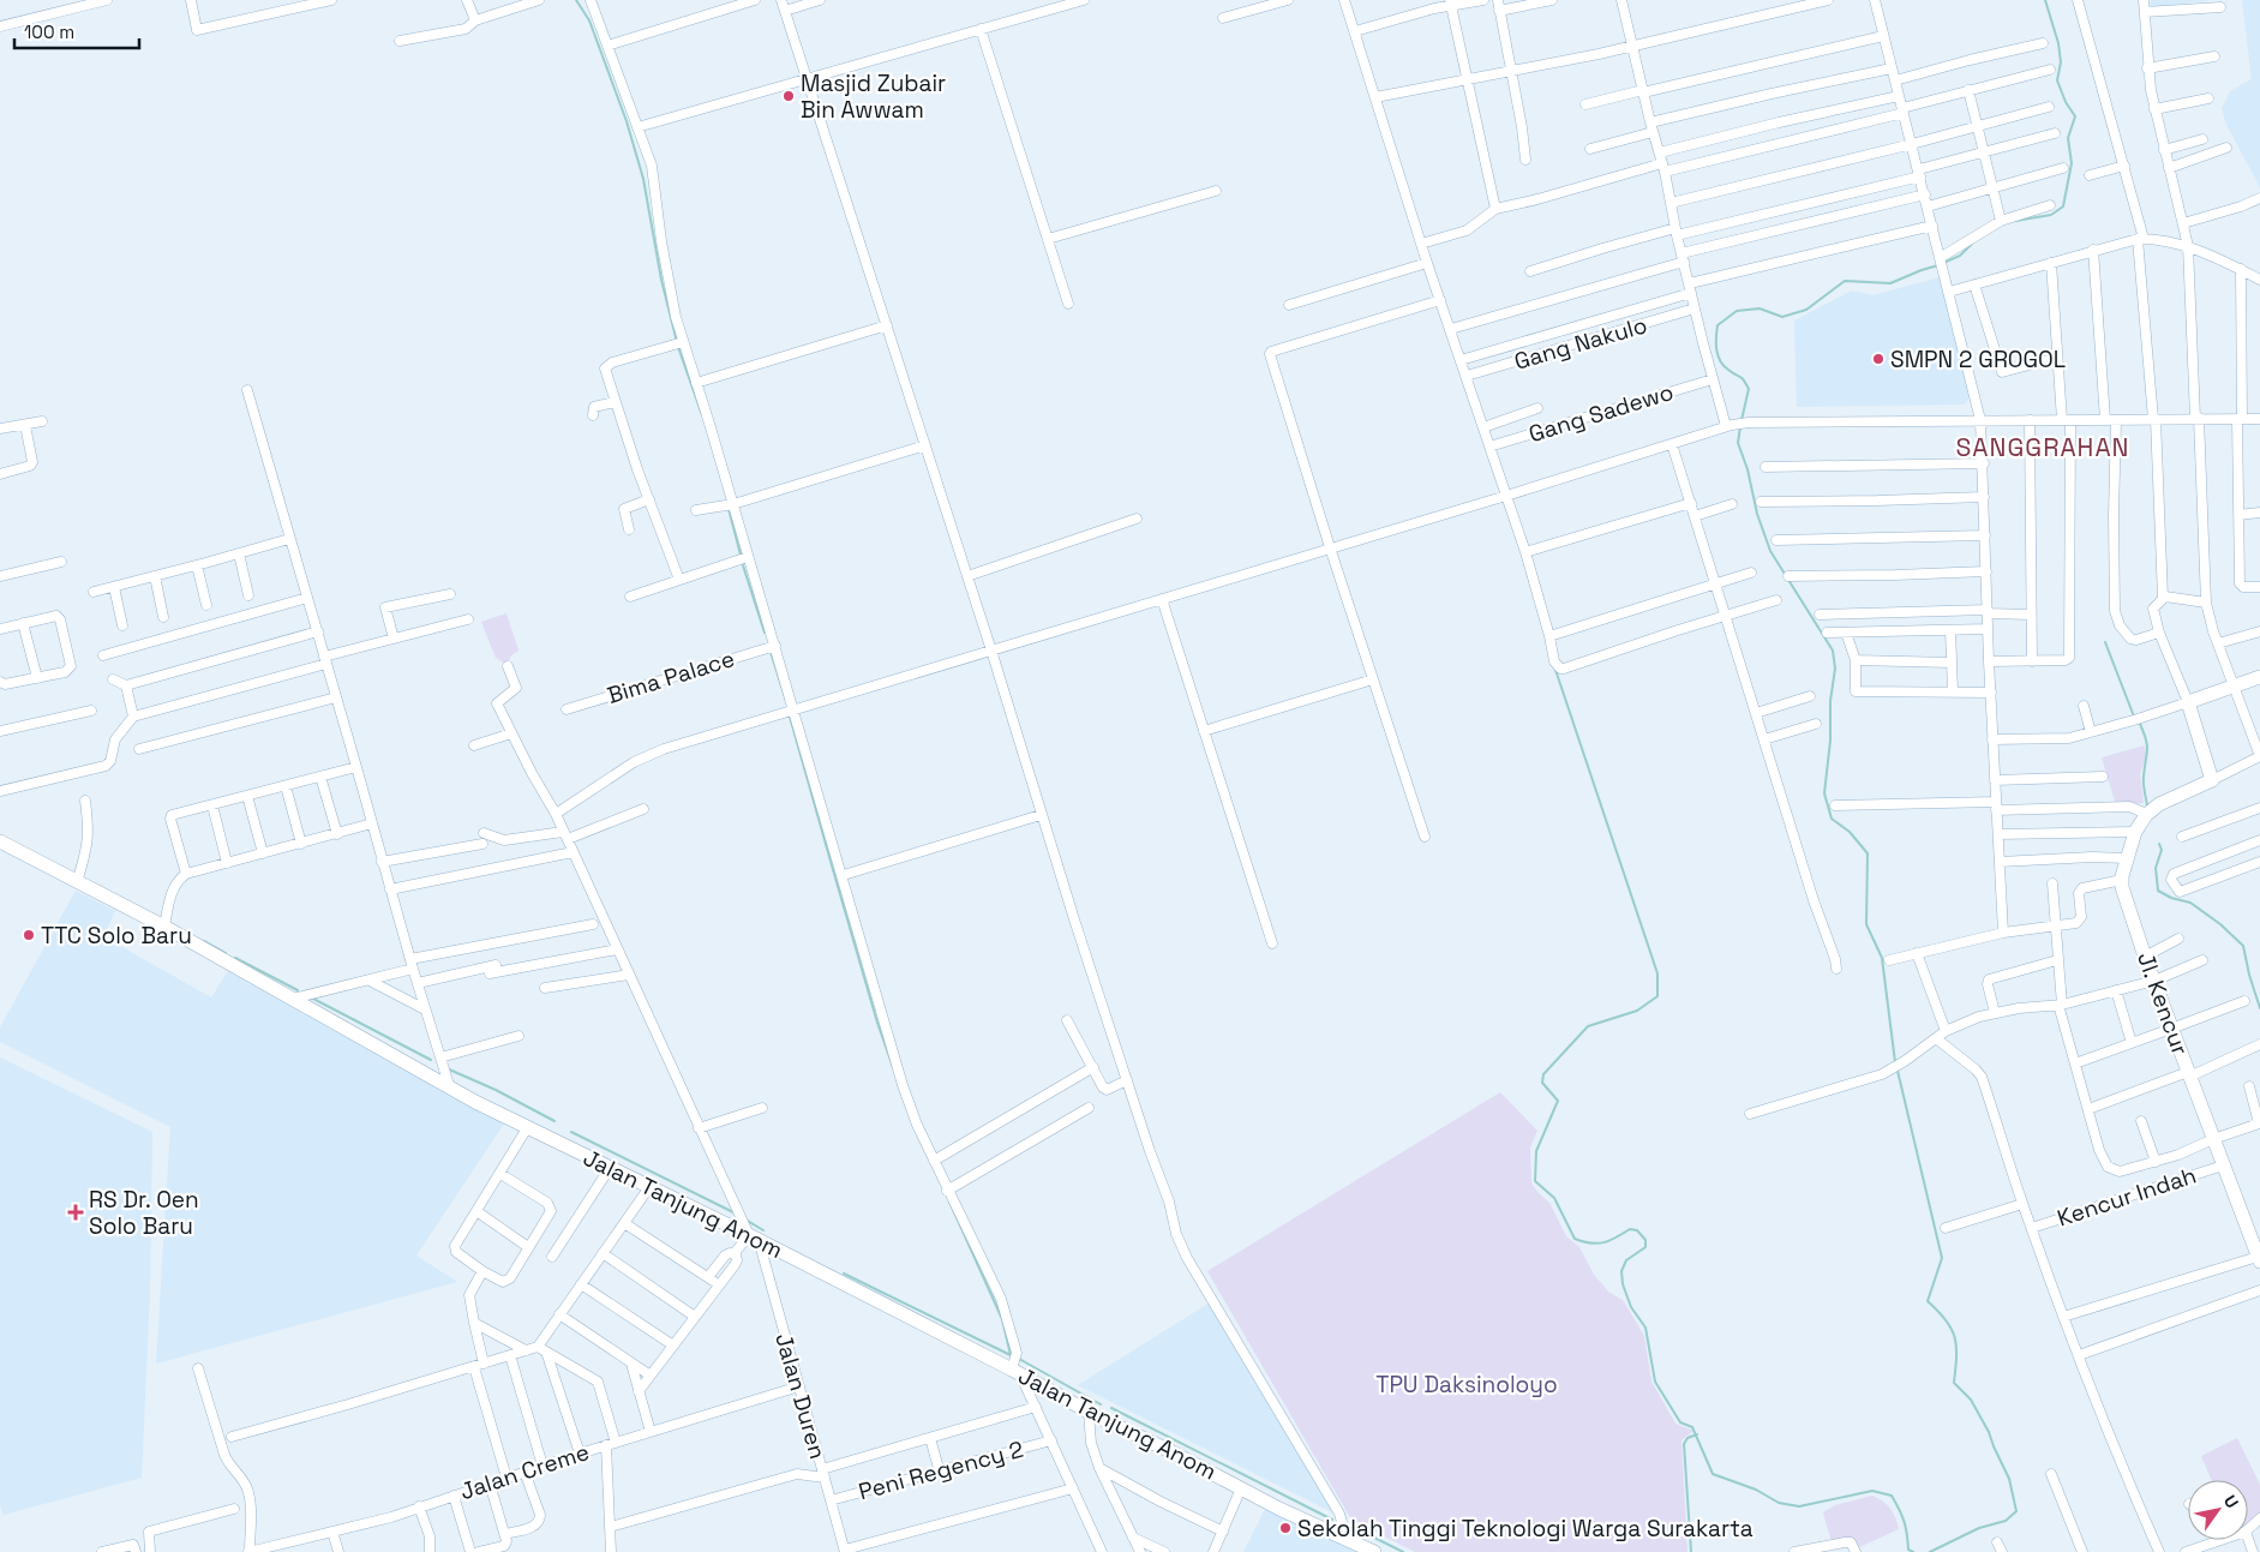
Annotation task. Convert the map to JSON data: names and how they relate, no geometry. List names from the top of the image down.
{
  "streets": {
    "main road": ["Jl. Kencur", "Jalan Tanjung Anom"],
    "street": [
      "Gang Nakulo",
      "Gang Sadewo",
      "Bima Palace",
      "Kencur Indah",
      "Jalan Duren",
      "Peni Regency 2",
      "Jalan Creme"
    ]
  },
  "crossings": [
    ["Jl. Kencur", "Kencur Indah"],
    ["Jalan Tanjung Anom", "Jalan Duren"],
    ["Jalan Duren", "Peni Regency 2"],
    ["Jalan Duren", "Jalan Creme"]
  ],
  "districts": ["SANGGRAHAN"],
  "parks": ["TPU Daksinoloyo"],
  "places": {
    "other": [
      "Masjid Zubair Bin Awwam",
      "SMPN 2 GROGOL",
      "TTC Solo Baru",
      "Sekolah Tinggi Teknologi Warga Surakarta"
    ],
    "health": ["RS Dr. Oen Solo Baru"]
  },
  "scale_bar": "100 m",
  "north": "top right"
}
